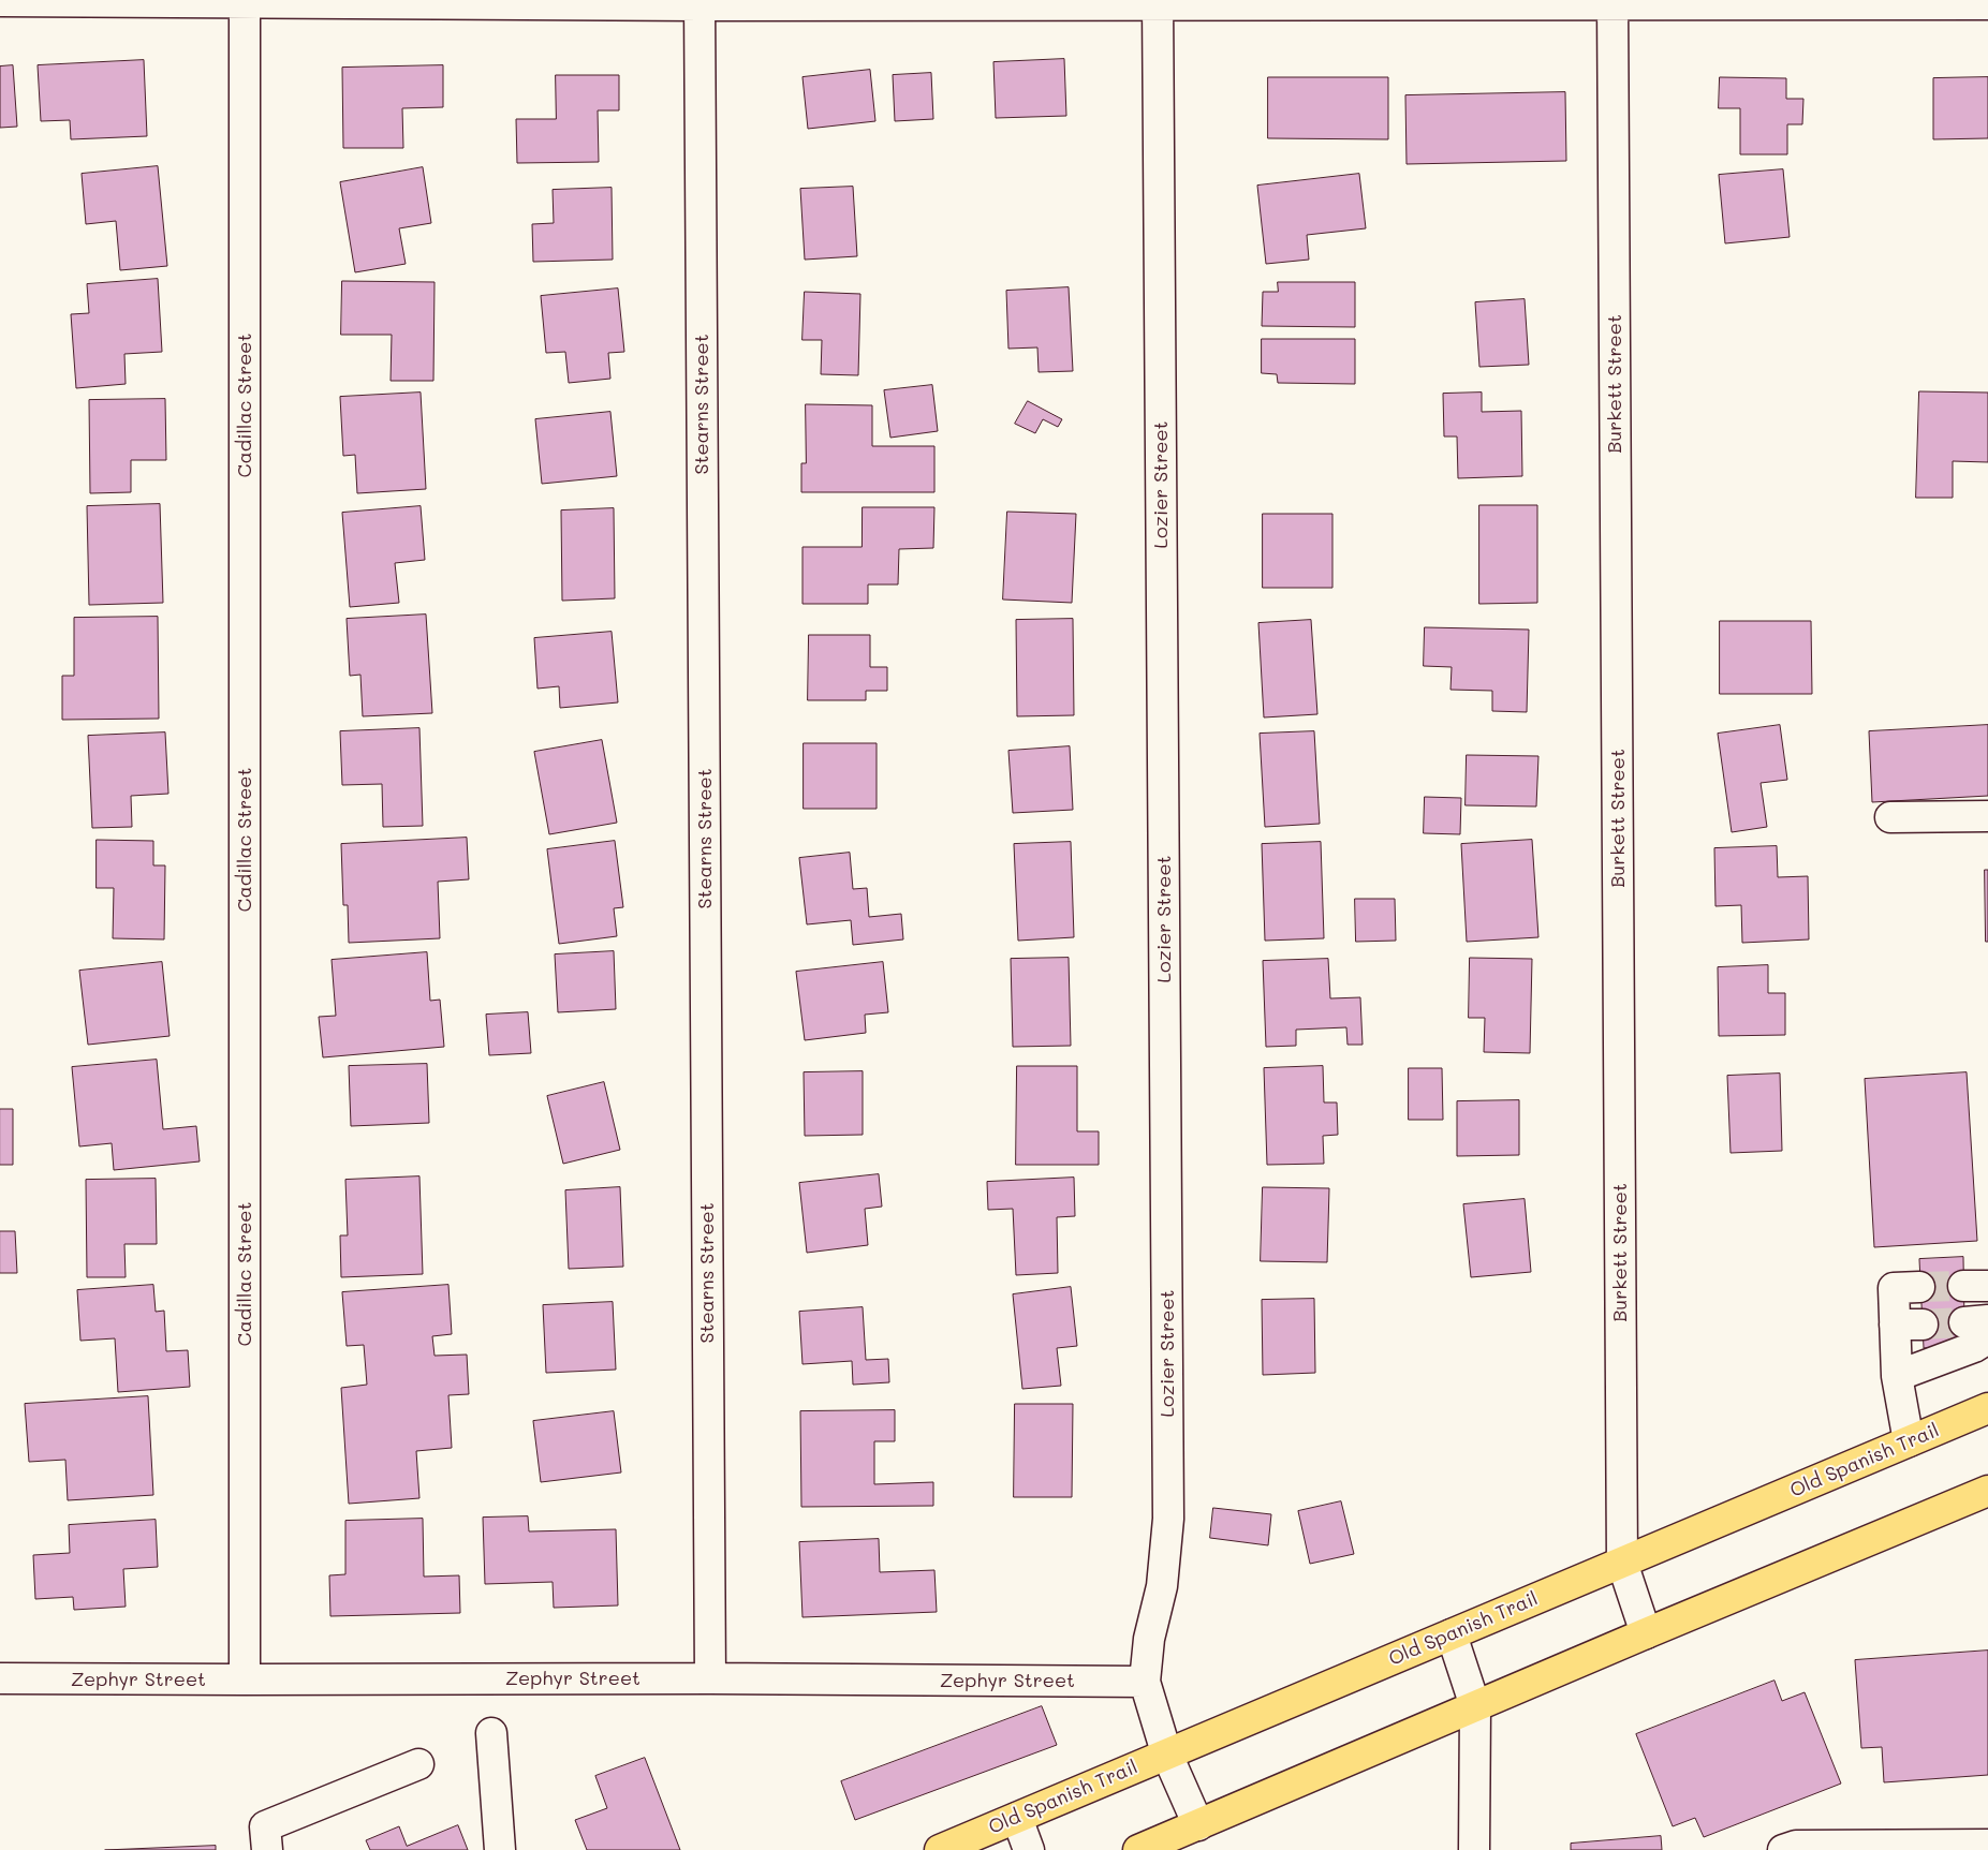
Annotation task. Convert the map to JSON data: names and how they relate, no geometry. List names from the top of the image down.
{
  "streets": {
    "main road": ["Old Spanish Trail"],
    "street": [
      "Burkett Street",
      "Stearns Street",
      "Cadillac Street",
      "Lozier Street",
      "Zephyr Street"
    ]
  },
  "crossings": [
    ["Burkett Street", "Old Spanish Trail"],
    ["Stearns Street", "Zephyr Street"],
    ["Cadillac Street", "Zephyr Street"],
    ["Lozier Street", "Old Spanish Trail"],
    ["Lozier Street", "Zephyr Street"]
  ]
}
